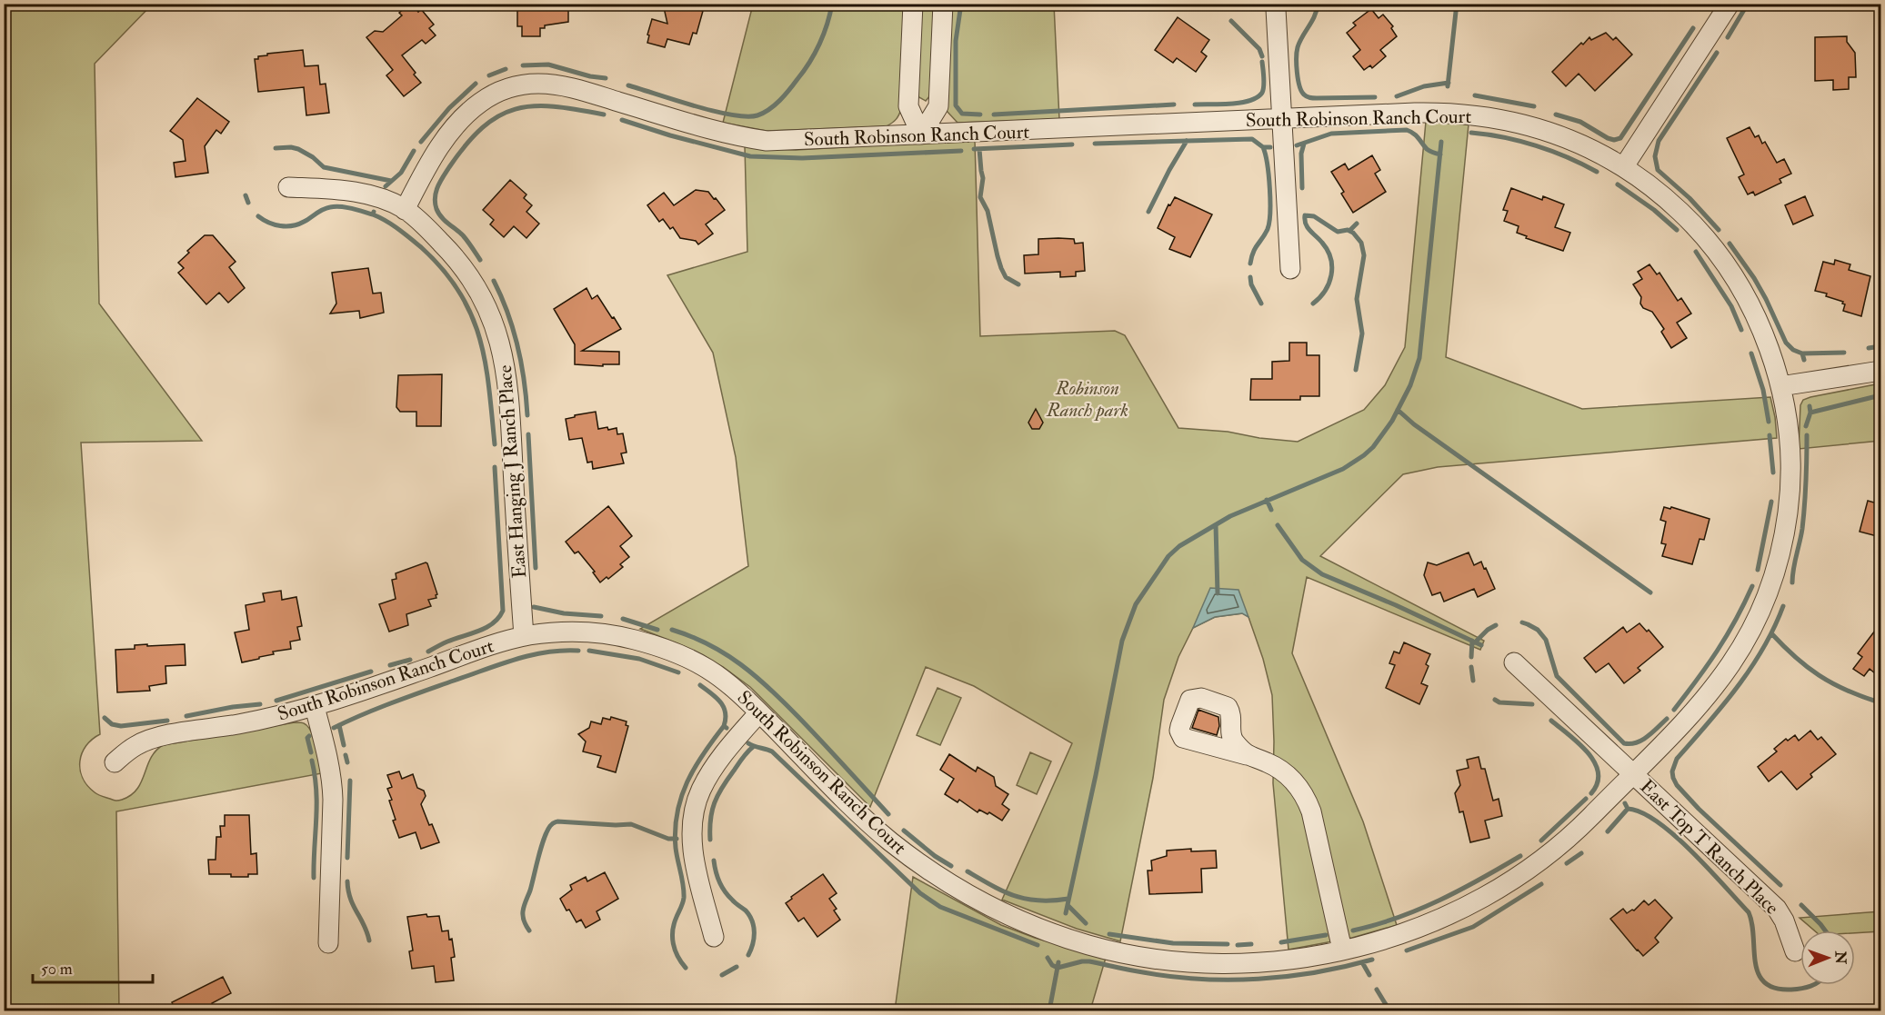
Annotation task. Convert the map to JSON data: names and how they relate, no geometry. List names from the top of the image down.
{
  "streets": {
    "street": ["South Robinson Ranch Court", "East Hanging J Ranch Place", "East Top T Ranch Place"]
  },
  "crossings": [
    ["South Robinson Ranch Court", "East Hanging J Ranch Place"],
    ["South Robinson Ranch Court", "East Top T Ranch Place"]
  ],
  "parks": ["Robinson Ranch park"],
  "scale_bar": "50 m",
  "north": "right"
}
